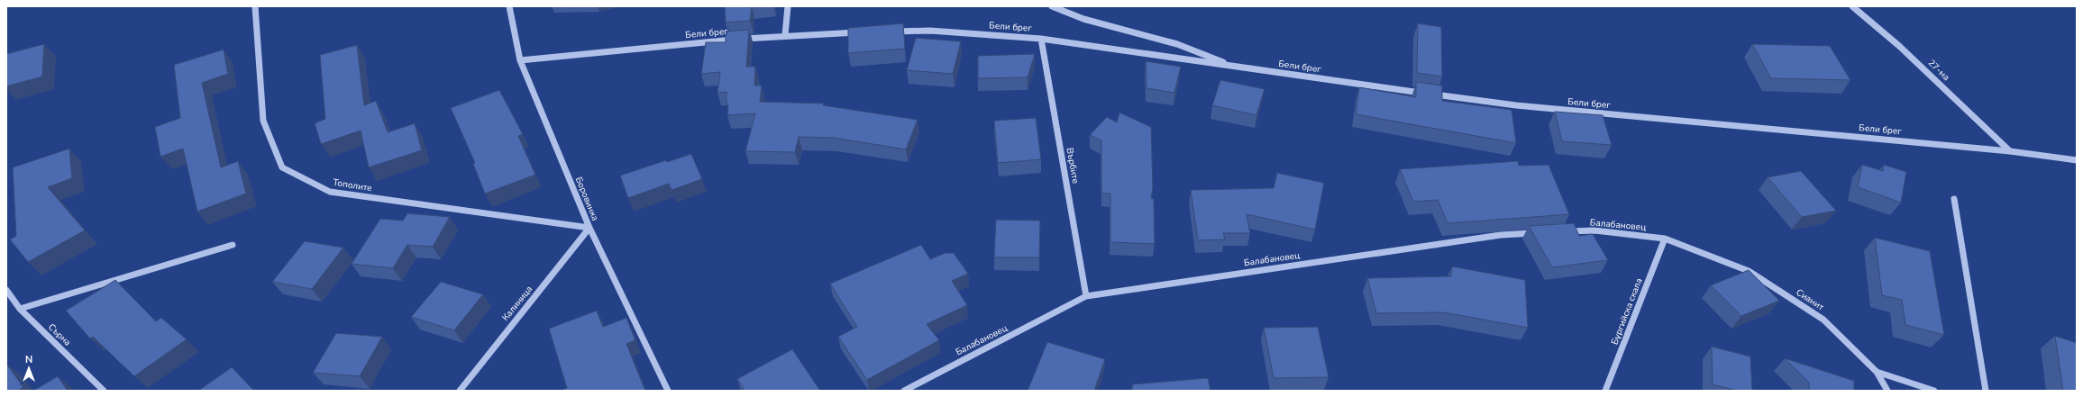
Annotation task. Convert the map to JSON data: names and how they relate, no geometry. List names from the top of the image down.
{
  "streets": {
    "street": [
      "Бели брег",
      "27-ма",
      "Върбите",
      "Тополите",
      "Боровинка",
      "Балабановец",
      "Сианит",
      "Калиница",
      "Бургийска скала",
      "Сърна"
    ]
  },
  "crossings": [
    ["Бели брег", "27-ма"],
    ["Бели брег", "Върбите"],
    ["Бели брег", "Боровинка"],
    ["Върбите", "Балабановец"],
    ["Тополите", "Боровинка"],
    ["Тополите", "Калиница"],
    ["Боровинка", "Калиница"],
    ["Балабановец", "Сианит"],
    ["Балабановец", "Бургийска скала"],
    ["Сианит", "Бургийска скала"]
  ],
  "north": "top"
}
